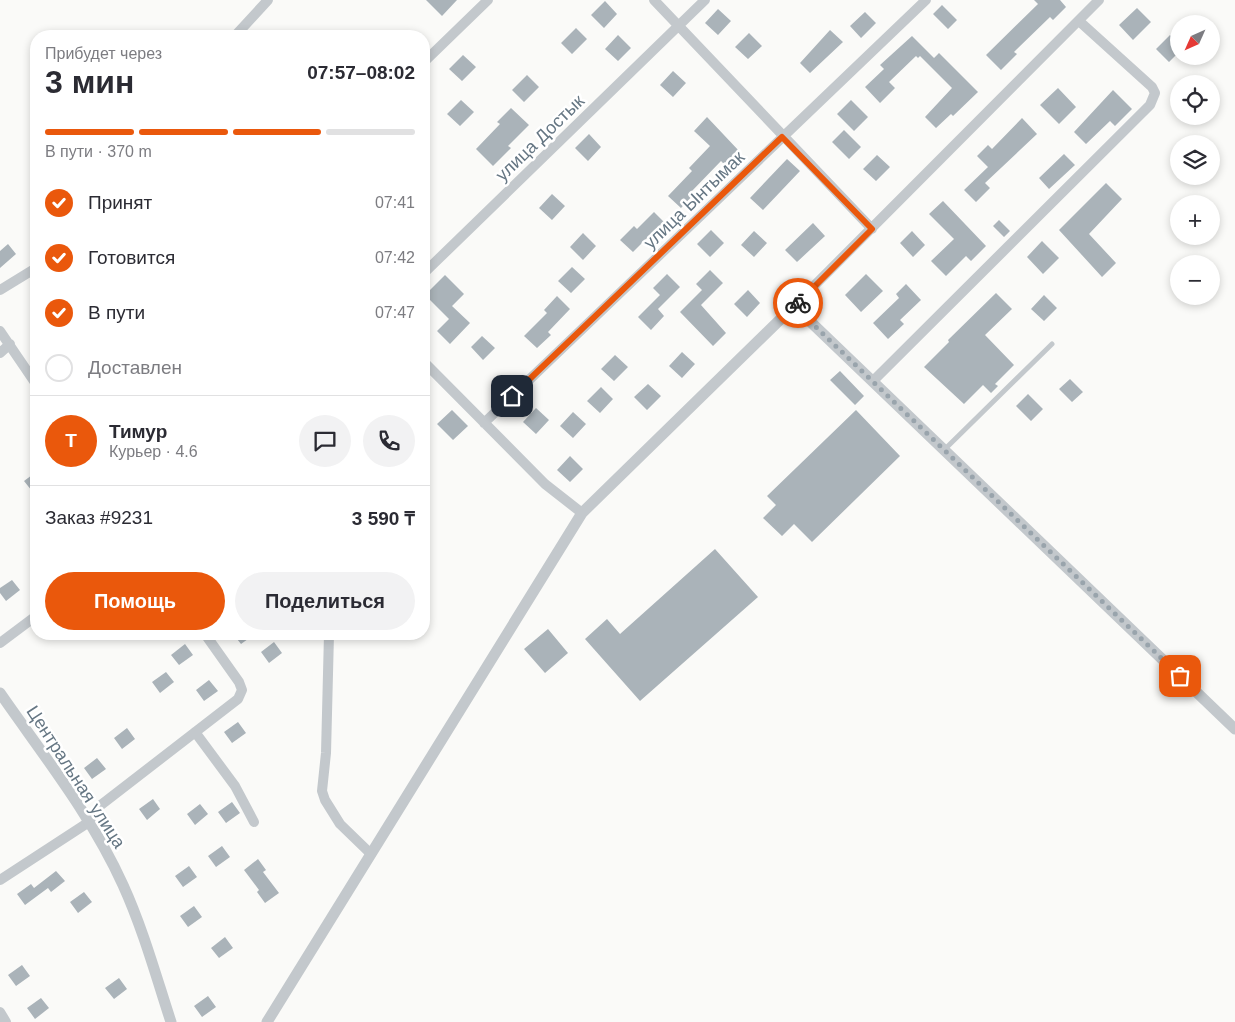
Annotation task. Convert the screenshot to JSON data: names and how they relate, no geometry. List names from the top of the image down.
{
  "streets": {
    "street": ["улица Достык", "улица Ынтымак", "Центральная улица"]
  },
  "north": "bottom left",
  "page": {
    "map_buttons": ["+", "−"],
    "heading": ["3 мин", "Прибудет через", "07:57–08:02"],
    "panel": [
      "Тимур",
      "Курьер · 4.6",
      "Заказ #9231",
      "3 590 ₸"
    ],
    "bar": "В пути · 370 m",
    "list": [
      ["Принят", "07:41"],
      ["Готовится", "07:42"],
      ["В пути", "07:47"],
      "Доставлен"
    ],
    "round": "Т",
    "buttons": ["Помощь", "Поделиться"]
  }
}
